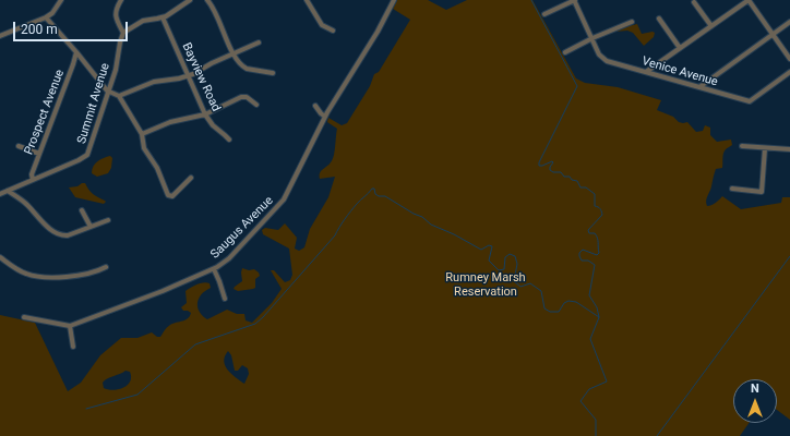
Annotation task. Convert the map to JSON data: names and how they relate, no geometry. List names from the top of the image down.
{
  "streets": {
    "street": [
      "Venice Avenue",
      "Bayview Road",
      "Summit Avenue",
      "Prospect Avenue",
      "Saugus Avenue"
    ]
  },
  "crossings": [
    ["Summit Avenue", "Prospect Avenue"]
  ],
  "parks": ["Rumney Marsh Reservation"],
  "scale_bar": "200 m",
  "north": "top"
}
